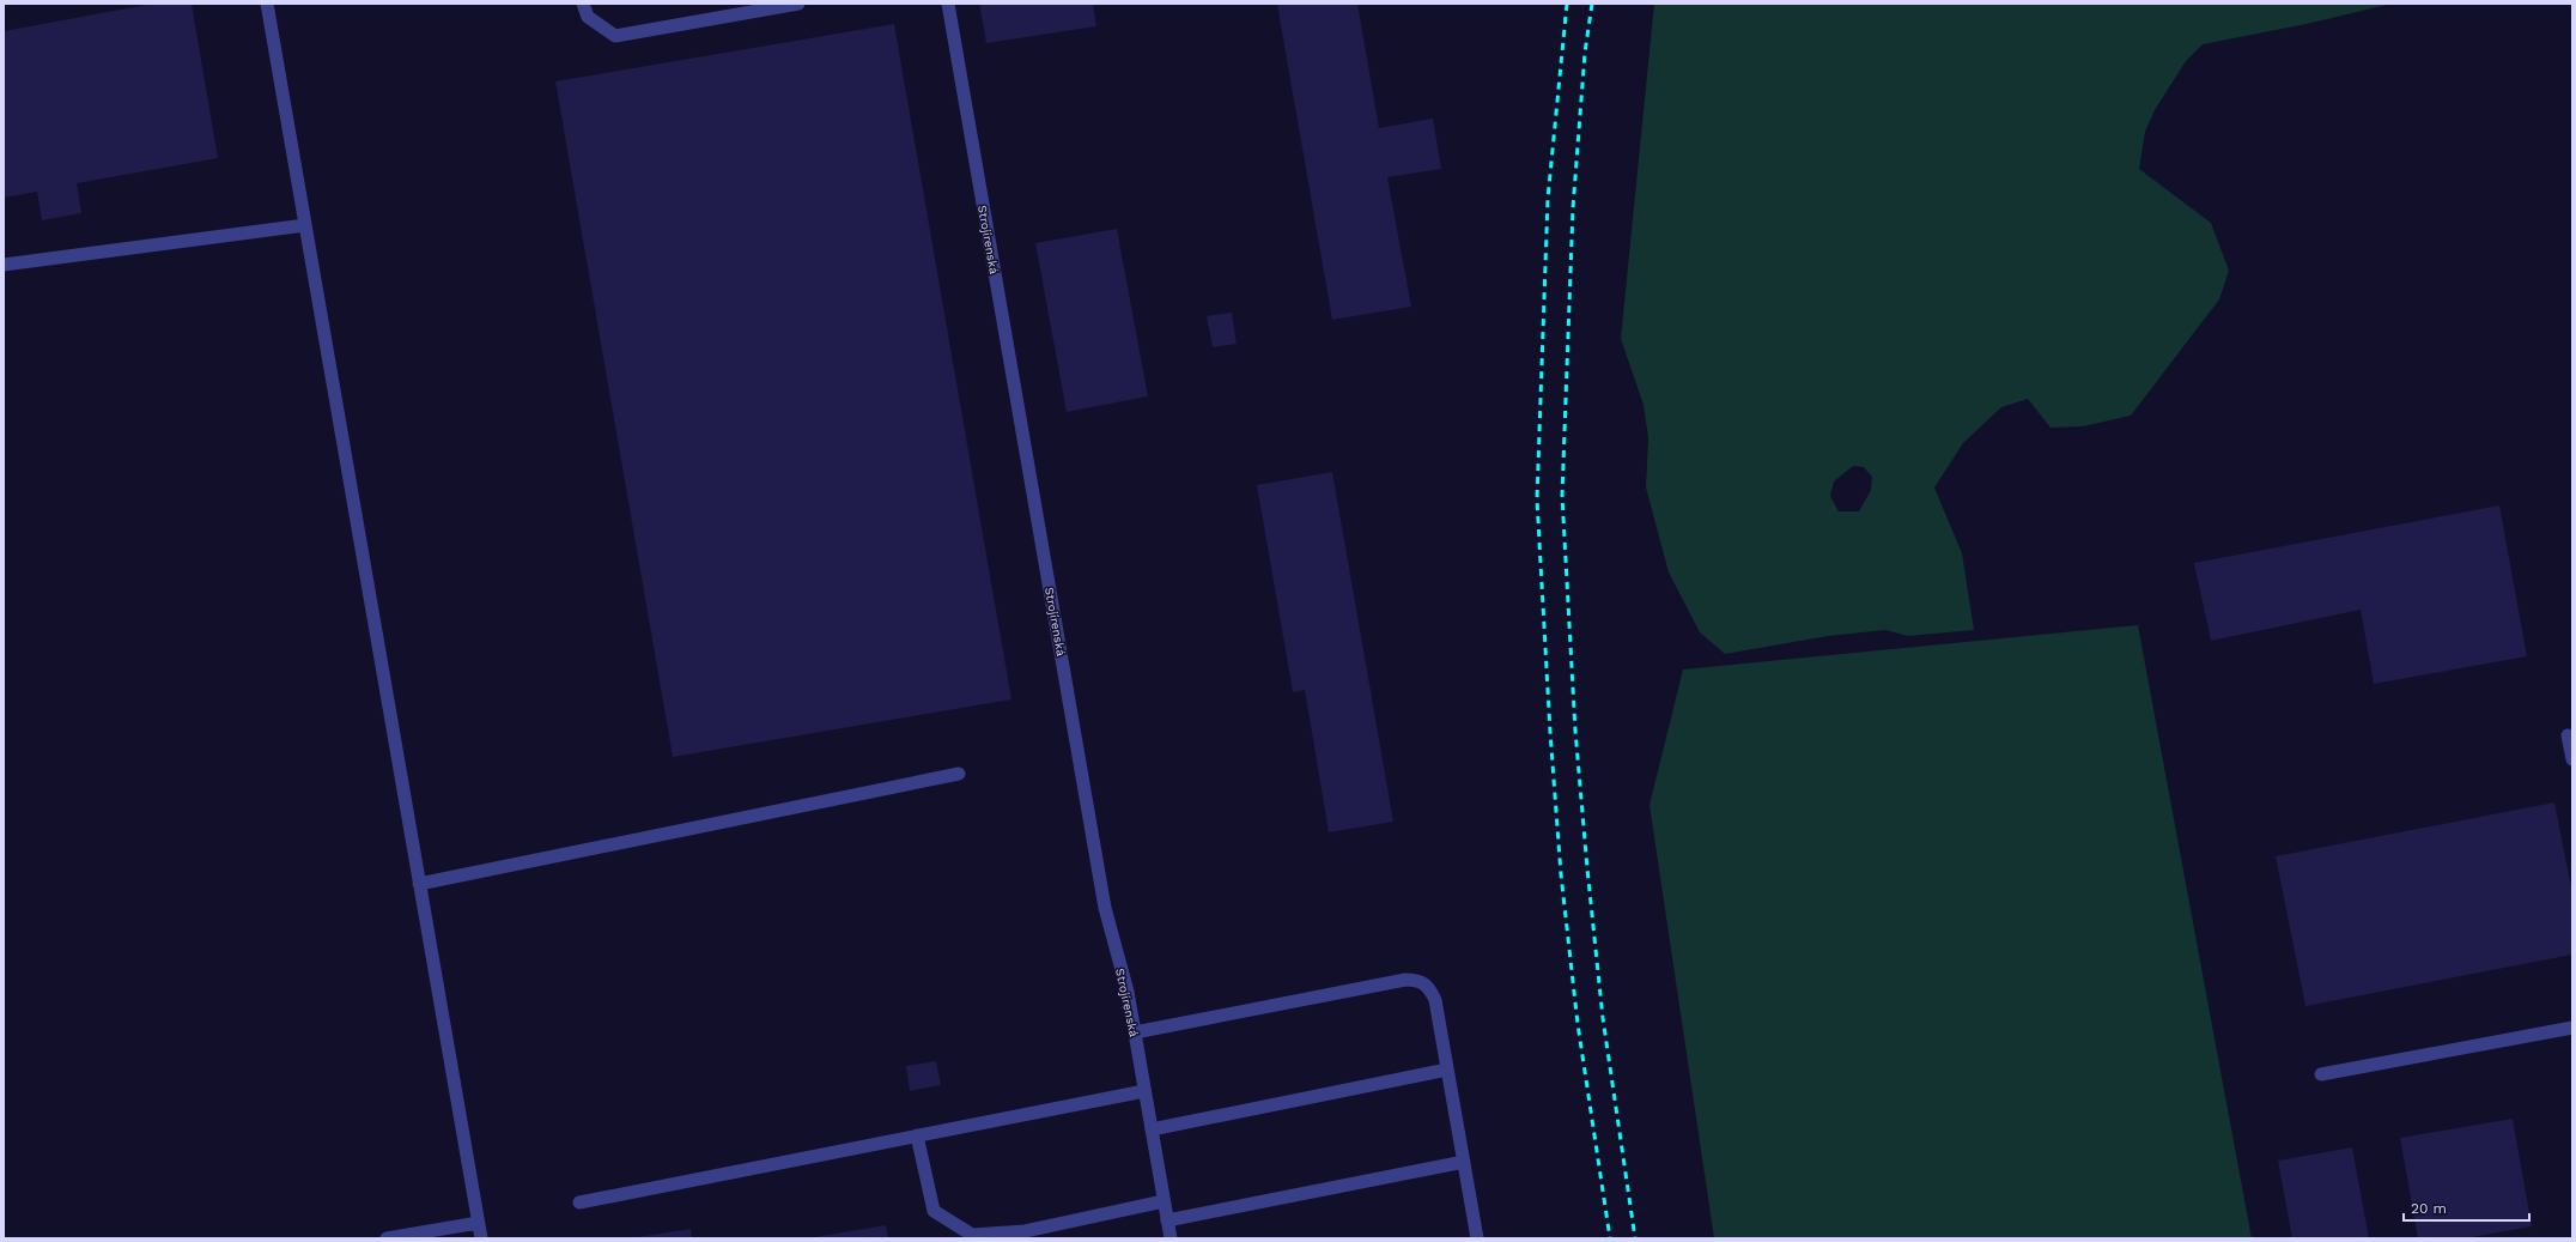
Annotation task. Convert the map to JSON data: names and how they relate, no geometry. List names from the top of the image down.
{
  "streets": {
    "street": ["Strojírenská"]
  },
  "scale_bar": "20 m"
}
